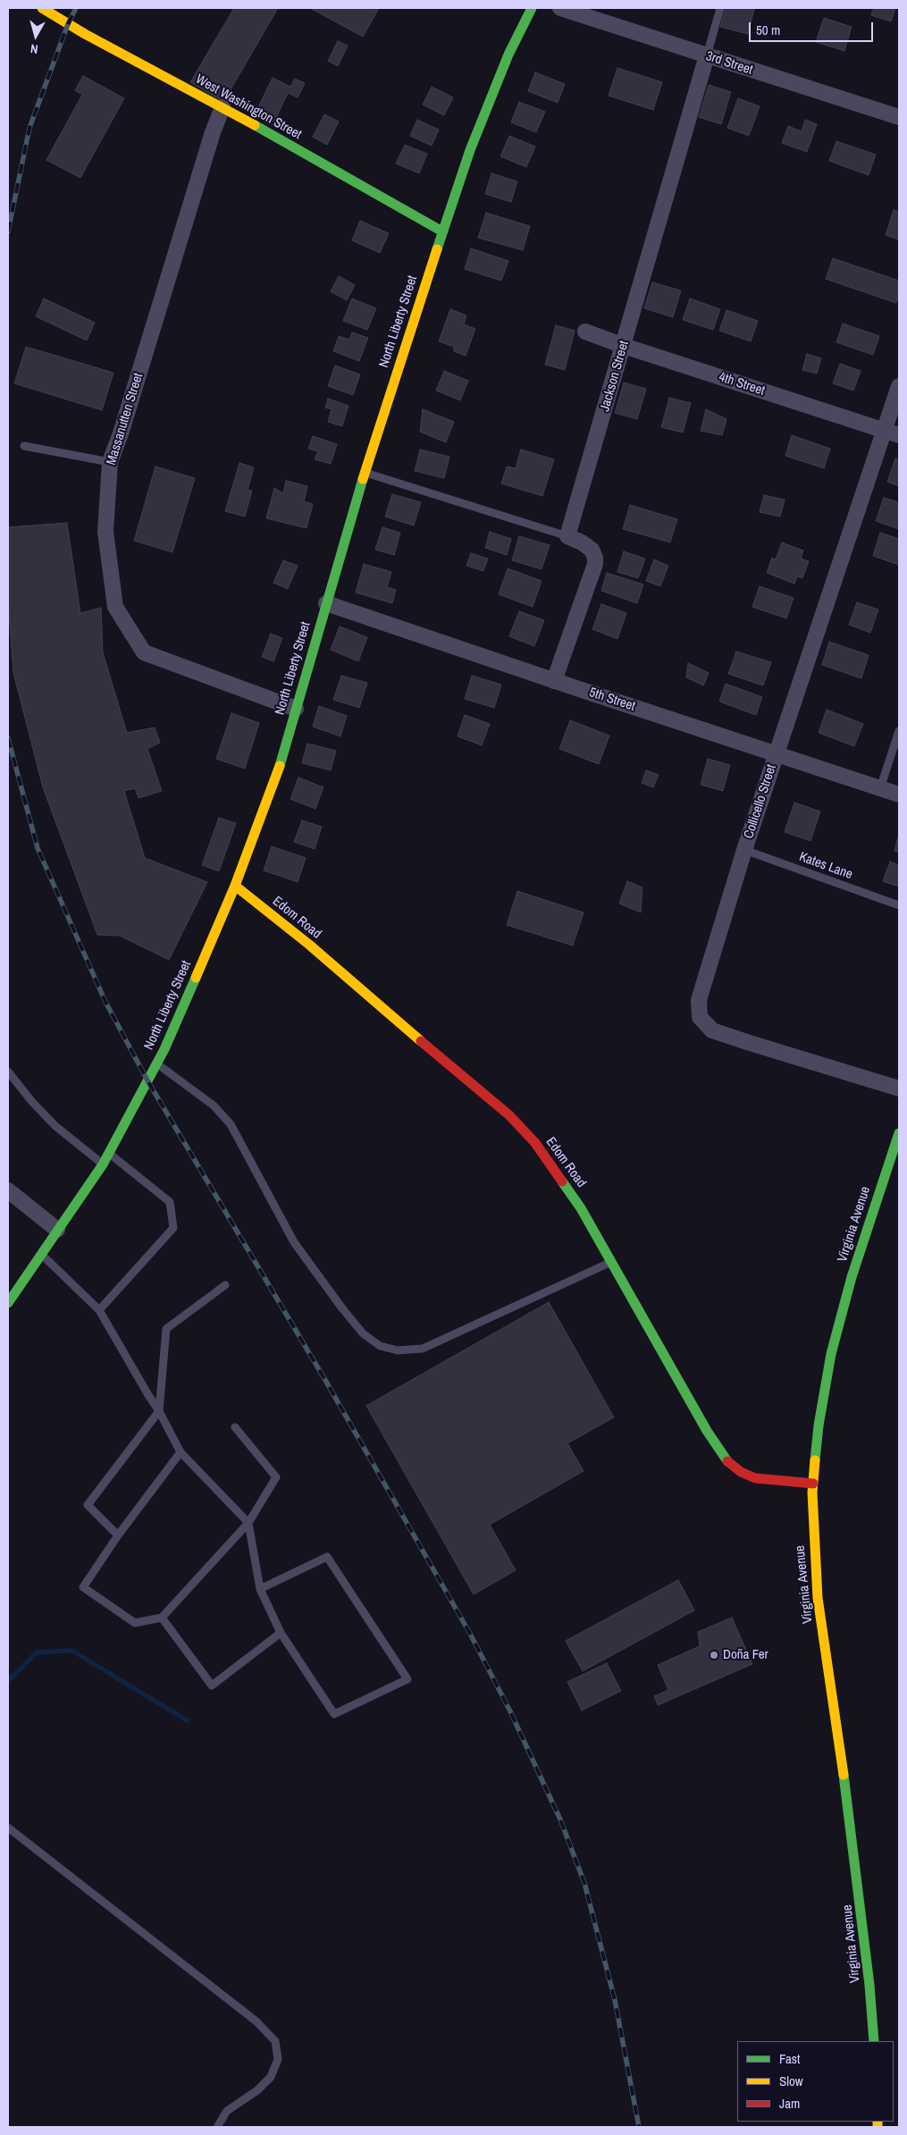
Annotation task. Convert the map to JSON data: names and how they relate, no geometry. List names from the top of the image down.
{
  "streets": {
    "street": [
      "3rd Street",
      "West Washington Street",
      "North Liberty Street",
      "Jackson Street",
      "4th Street",
      "Massanutten Street",
      "5th Street",
      "Collicello Street",
      "Edom Road",
      "Virginia Avenue"
    ],
    "lane": ["Kates Lane"]
  },
  "crossings": [
    ["3rd Street", "Jackson Street"],
    ["West Washington Street", "North Liberty Street"],
    ["West Washington Street", "Massanutten Street"],
    ["North Liberty Street", "Massanutten Street"],
    ["North Liberty Street", "5th Street"],
    ["North Liberty Street", "Edom Road"],
    ["Jackson Street", "4th Street"],
    ["4th Street", "Collicello Street"],
    ["5th Street", "Collicello Street"],
    ["Collicello Street", "Kates Lane"],
    ["Edom Road", "Virginia Avenue"]
  ],
  "places": ["Doña Fer"],
  "legend": ["Fast", "Slow", "Jam"],
  "scale_bar": "50 m",
  "north": "bottom"
}
